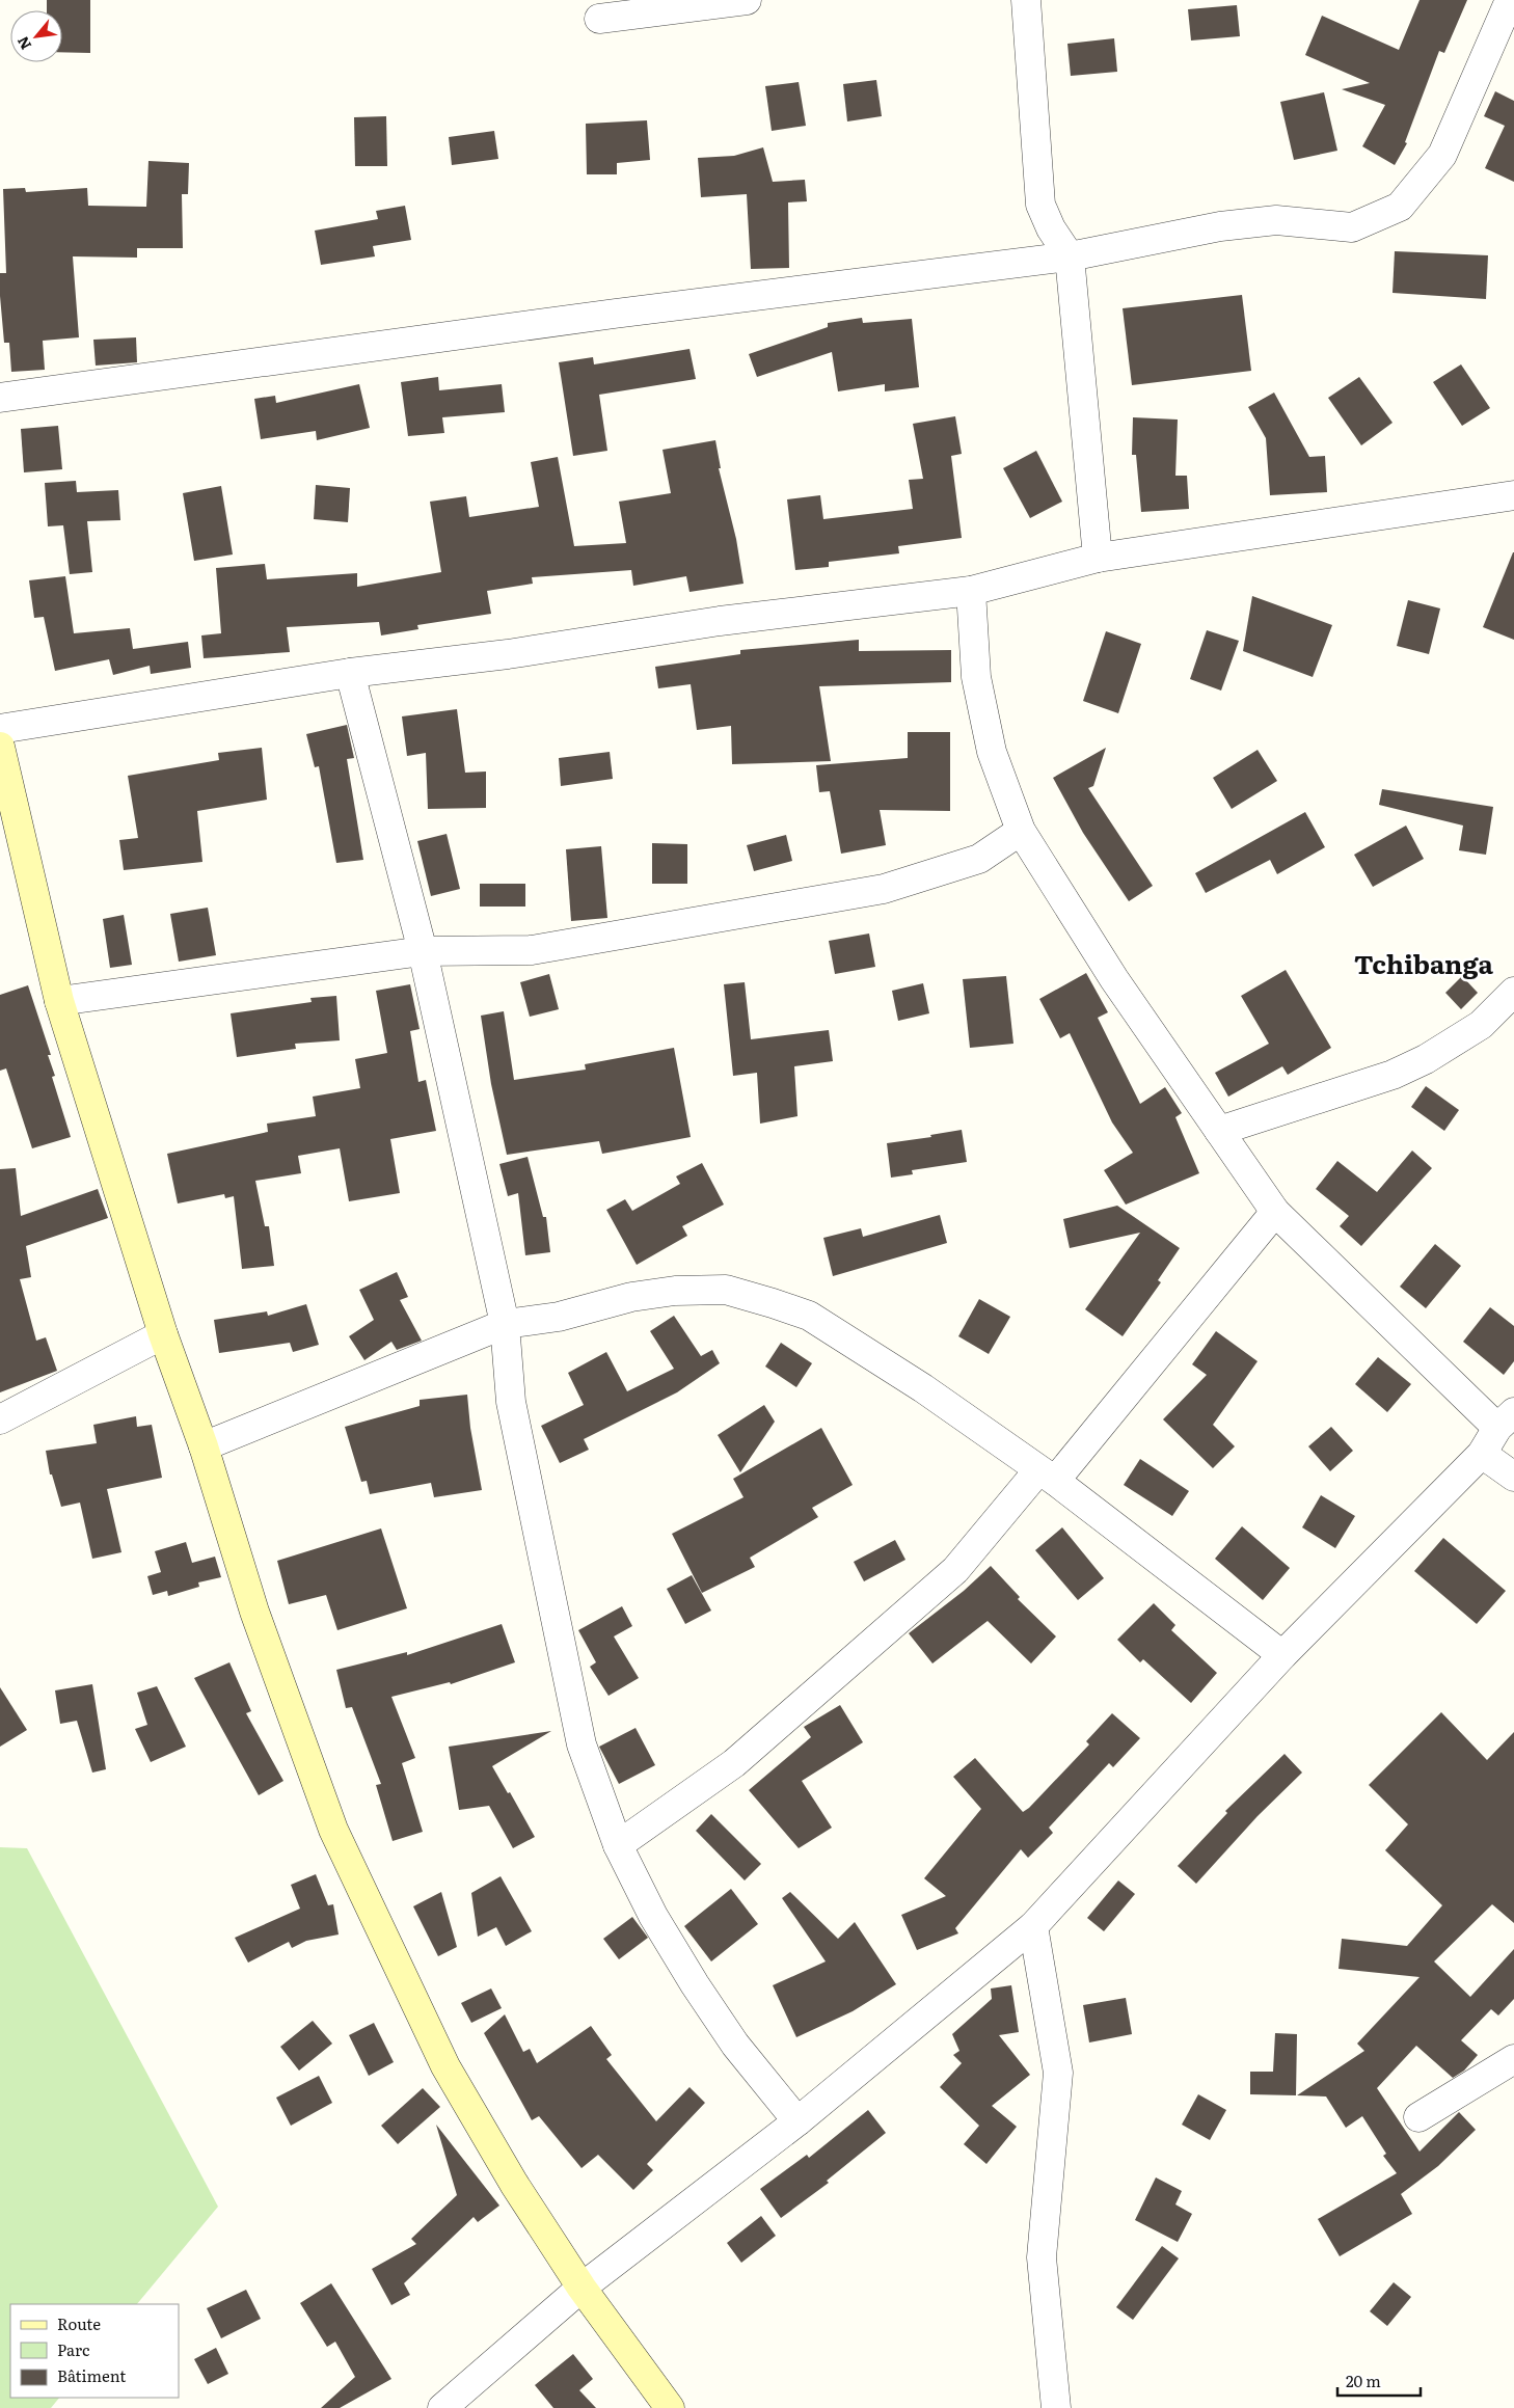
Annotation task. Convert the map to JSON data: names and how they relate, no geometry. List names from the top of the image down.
{
  "districts": ["Tchibanga"],
  "legend": ["Route", "Parc", "Bâtiment"],
  "scale_bar": "20 m",
  "north": "bottom left"
}
